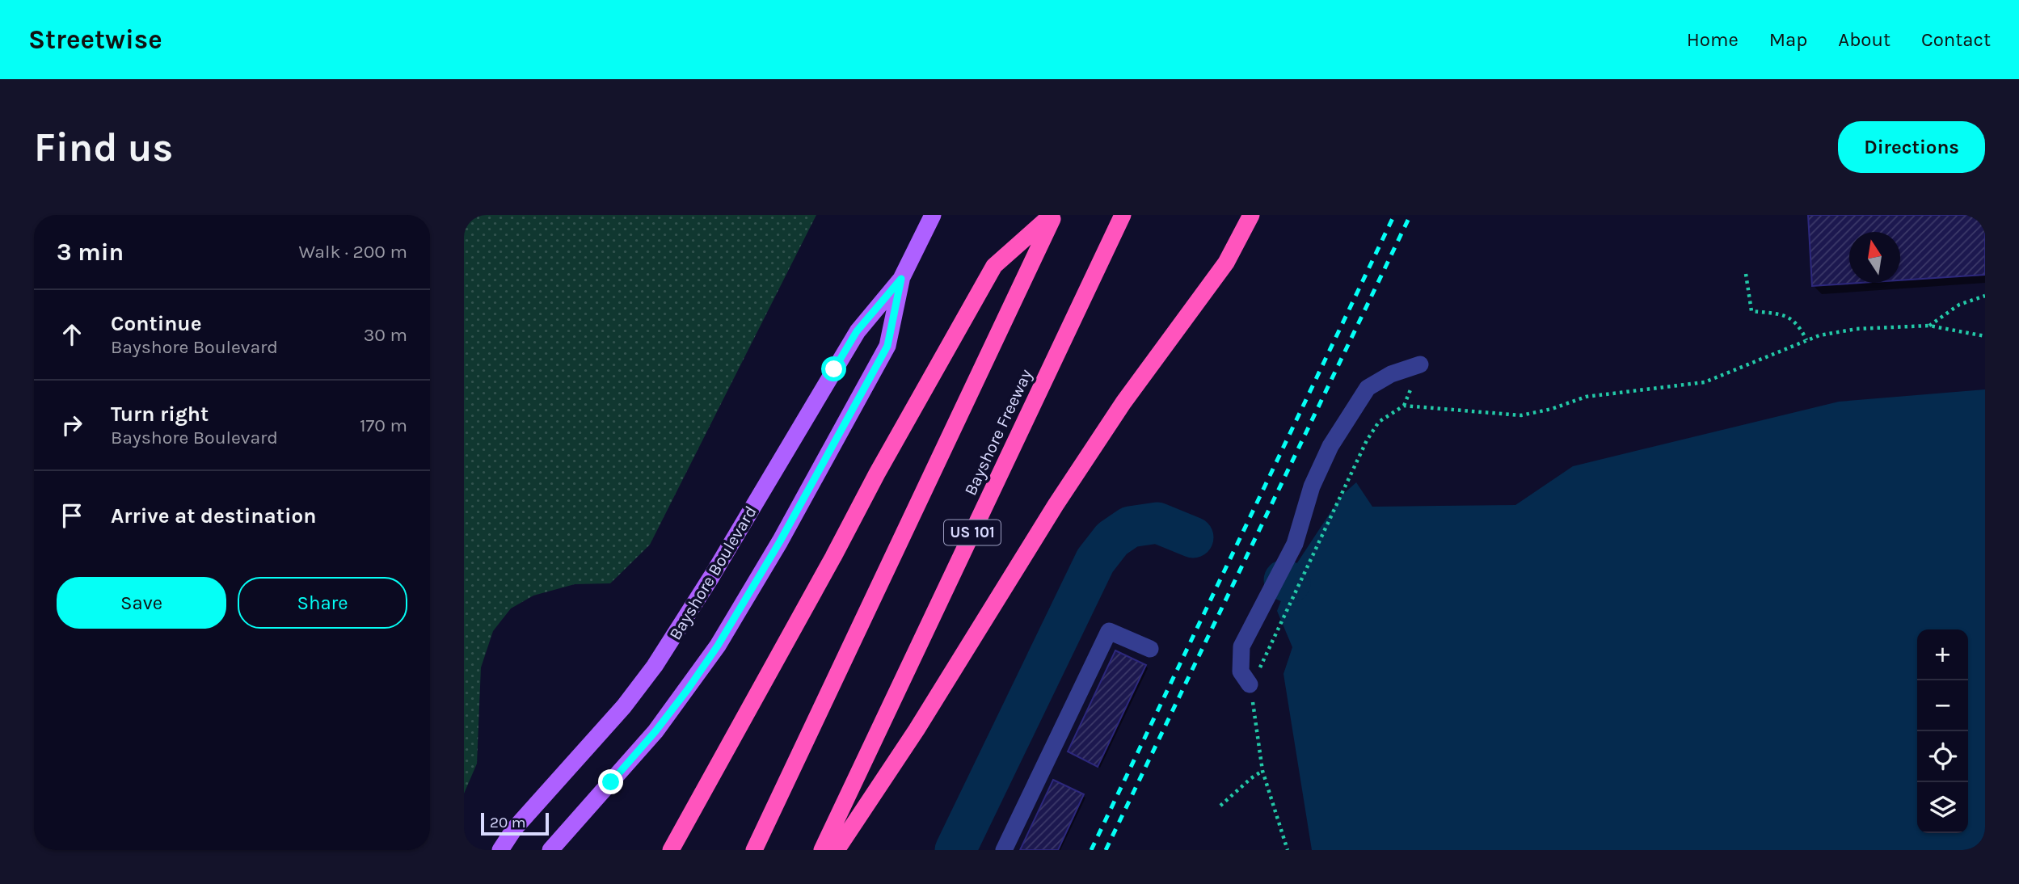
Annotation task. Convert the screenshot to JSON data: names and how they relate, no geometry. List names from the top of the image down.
{
  "streets": {
    "highway": ["Bayshore Freeway", "US 101"],
    "main road": ["Bayshore Boulevard"]
  },
  "scale_bar": "20 m",
  "north": "top",
  "page": {
    "header": "Streetwise",
    "nav": [
      "Home",
      "Map",
      "About",
      "Contact"
    ],
    "buttons": [
      "Directions",
      ["Save", "Share"]
    ],
    "title": "Find us",
    "heading": ["3 min", "Walk · 200 m"],
    "list": [
      ["Continue", "Bayshore Boulevard", "30 m"],
      ["Turn right", "Bayshore Boulevard", "170 m"],
      "Arrive at destination"
    ],
    "map_buttons": ["+", "−"],
    "scale": "20 m"
  }
}
